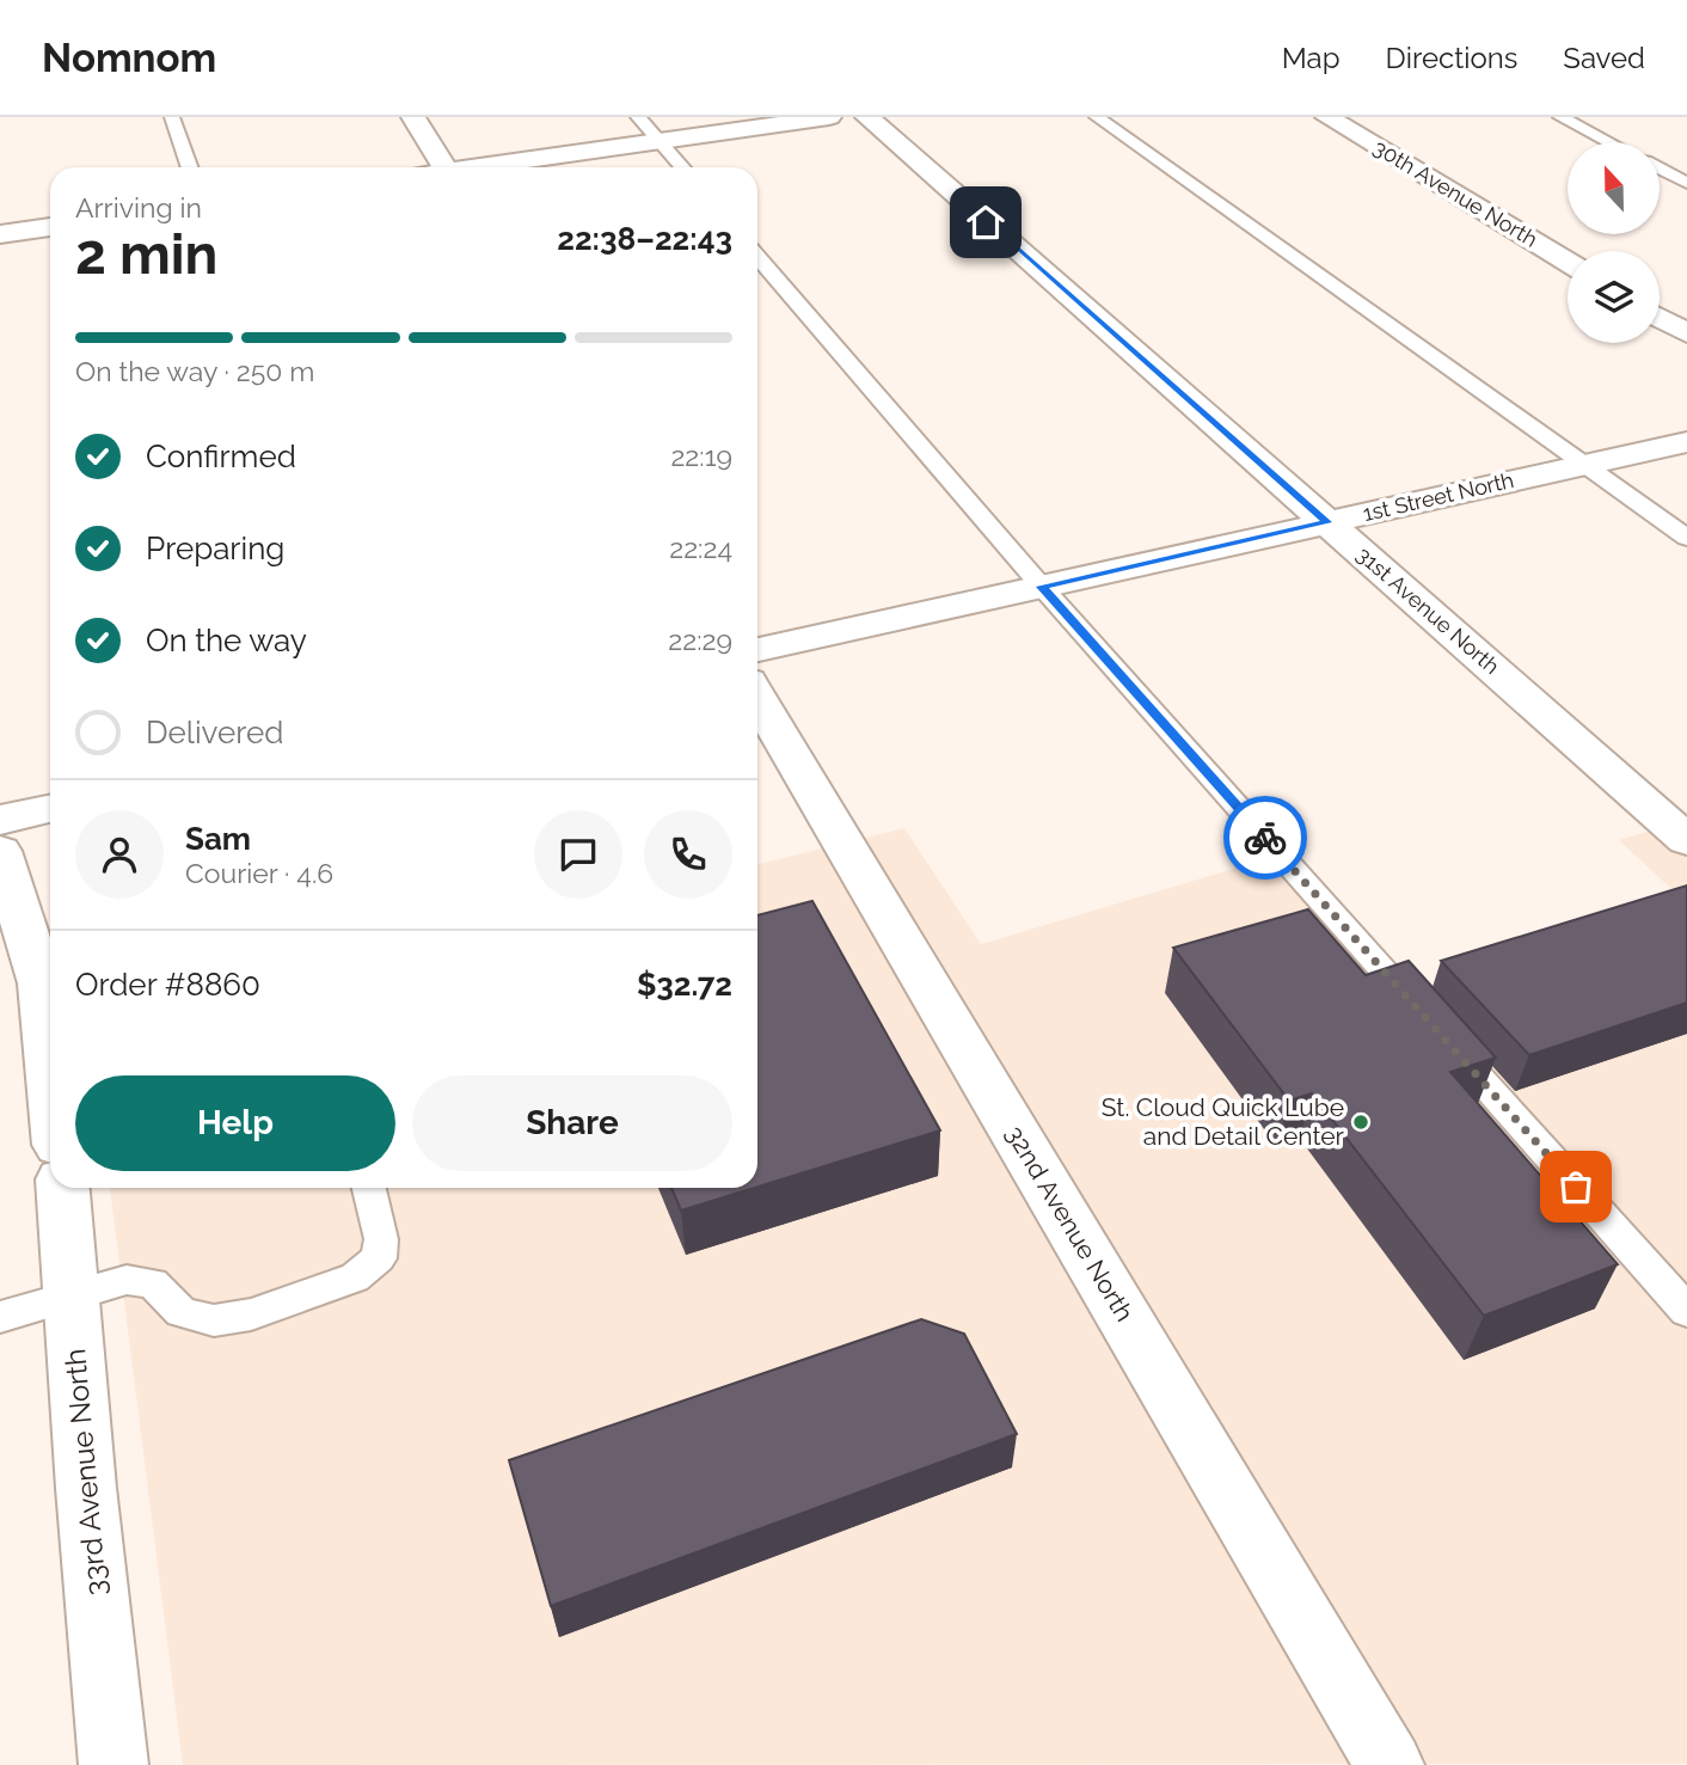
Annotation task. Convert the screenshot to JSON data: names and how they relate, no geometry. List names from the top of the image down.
{
  "streets": {
    "street": [
      "30th Avenue North",
      "1st Street North",
      "31st Avenue North",
      "32nd Avenue North",
      "33rd Avenue North"
    ]
  },
  "crossings": [
    ["1st Street North", "31st Avenue North"]
  ],
  "places": ["St. Cloud Quick Lube and Detail Center"],
  "north": "top",
  "page": {
    "header": "Nomnom",
    "nav": ["Map", "Directions", "Saved"],
    "heading": ["2 min", "Arriving in", "22:38–22:43"],
    "panel": [
      "Sam",
      "Courier · 4.6",
      "Order #8860",
      "$32.72"
    ],
    "bar": "On the way · 250 m",
    "list": [
      ["Confirmed", "22:19"],
      ["Preparing", "22:24"],
      ["On the way", "22:29"],
      "Delivered"
    ],
    "buttons": ["Help", "Share"]
  }
}
